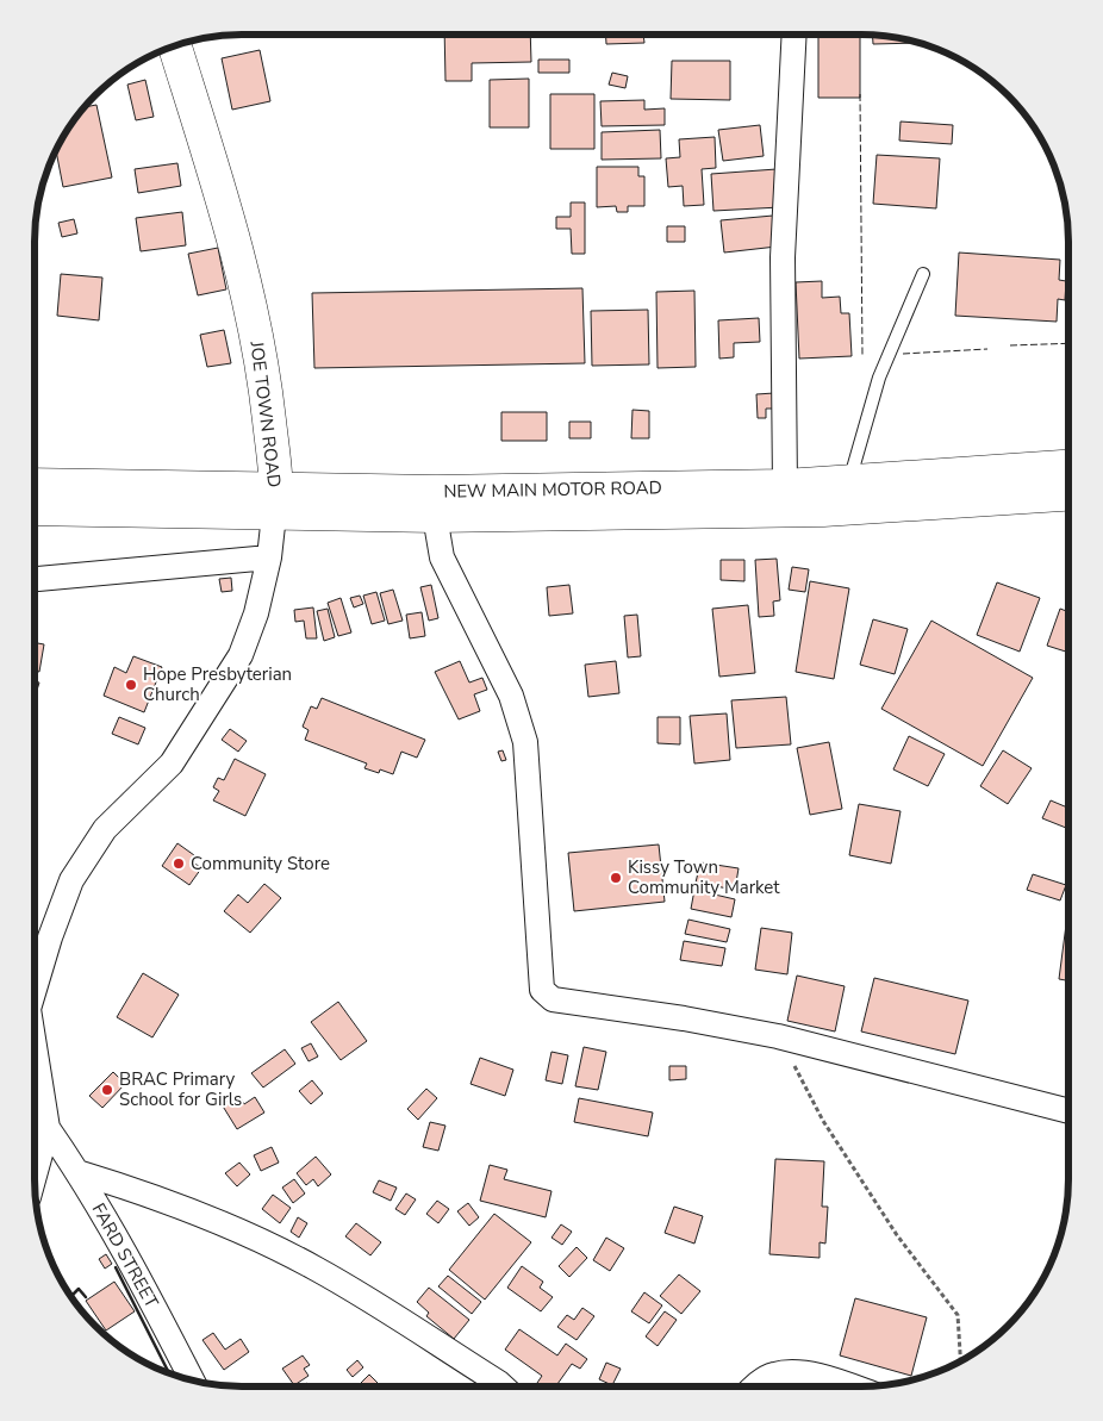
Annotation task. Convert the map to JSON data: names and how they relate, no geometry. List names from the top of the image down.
{
  "streets": {
    "main road": ["JOE TOWN ROAD", "NEW MAIN MOTOR ROAD"],
    "street": ["FARD STREET"]
  },
  "crossings": [
    ["JOE TOWN ROAD", "NEW MAIN MOTOR ROAD"],
    ["JOE TOWN ROAD", "FARD STREET"]
  ],
  "places": [
    "Hope Presbyterian Church",
    "Community Store",
    "Kissy Town Community Market",
    "BRAC Primary School for Girls"
  ]
}
